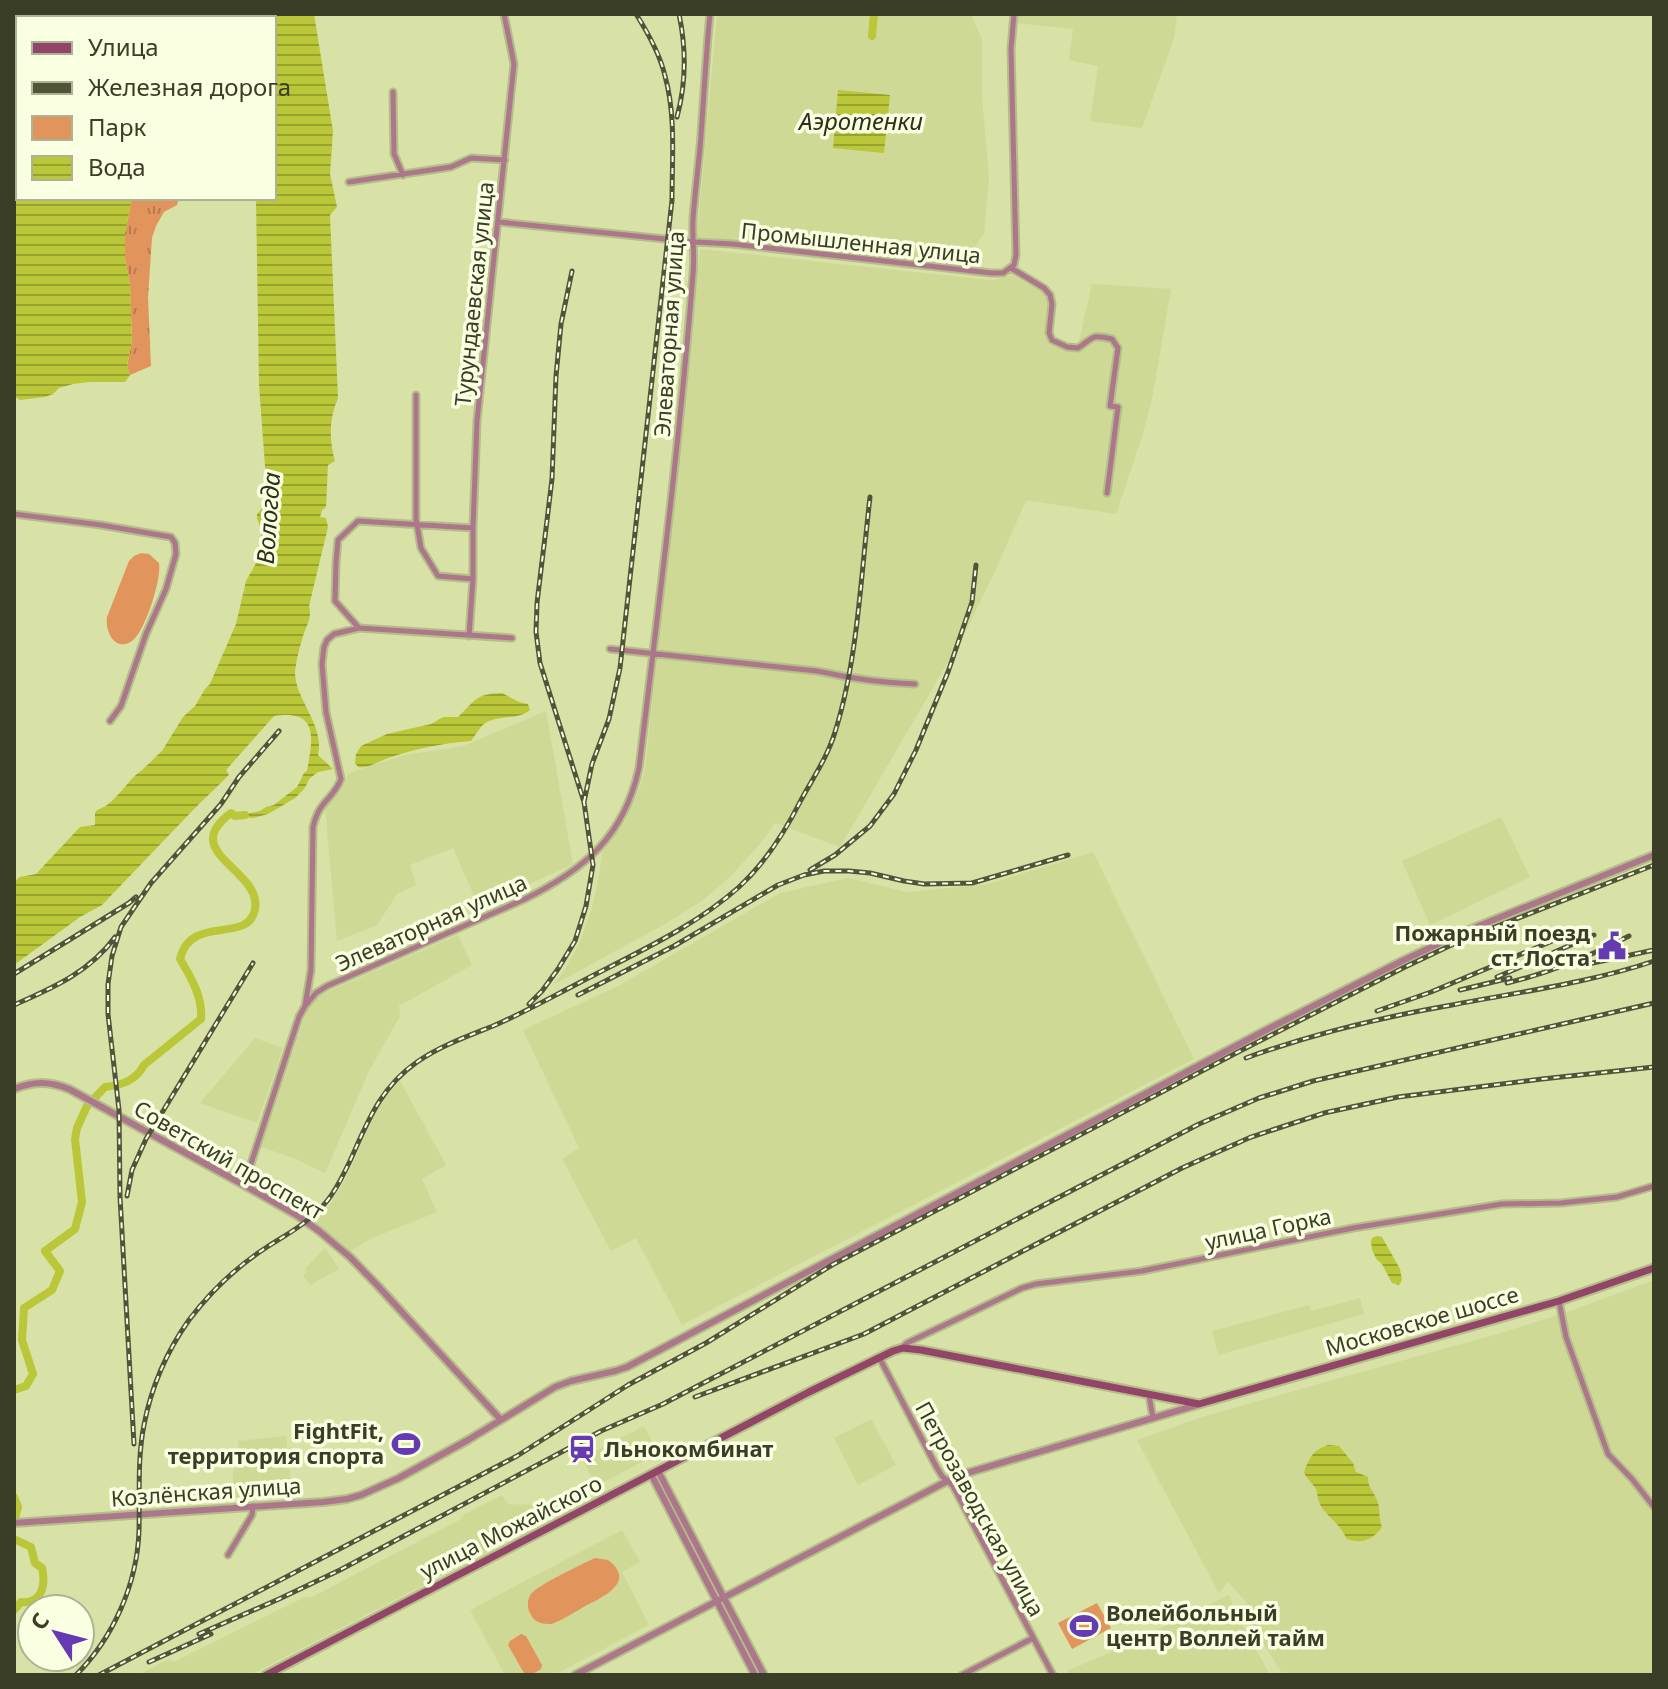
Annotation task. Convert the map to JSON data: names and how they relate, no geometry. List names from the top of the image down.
{
  "streets": {
    "main road": ["Московское шоссе", "улица Можайского"],
    "street": [
      "Промышленная улица",
      "Турундаевская улица",
      "Элеваторная улица",
      "Советский проспект",
      "улица Горка",
      "Козлёнская улица",
      "Петрозаводская улица"
    ]
  },
  "crossings": [
    ["Промышленная улица", "Турундаевская улица"],
    ["Промышленная улица", "Элеваторная улица"],
    ["Советский проспект", "Козлёнская улица"],
    ["улица Горка", "Московское шоссе"],
    ["улица Горка", "улица Можайского"],
    ["Московское шоссе", "Петрозаводская улица"],
    ["Московское шоссе", "улица Можайского"],
    ["Петрозаводская улица", "улица Можайского"]
  ],
  "water": ["Аэротенки", "Вологда"],
  "places": {
    "public building": ["Пожарный поезд ст. Лоста"],
    "sports": ["FightFit, территория спорта", "Волейбольный центр Воллей тайм"],
    "station": ["Льнокомбинат"]
  },
  "legend": [
    "Улица",
    "Железная дорога",
    "Парк",
    "Вода"
  ],
  "north": "top left"
}
